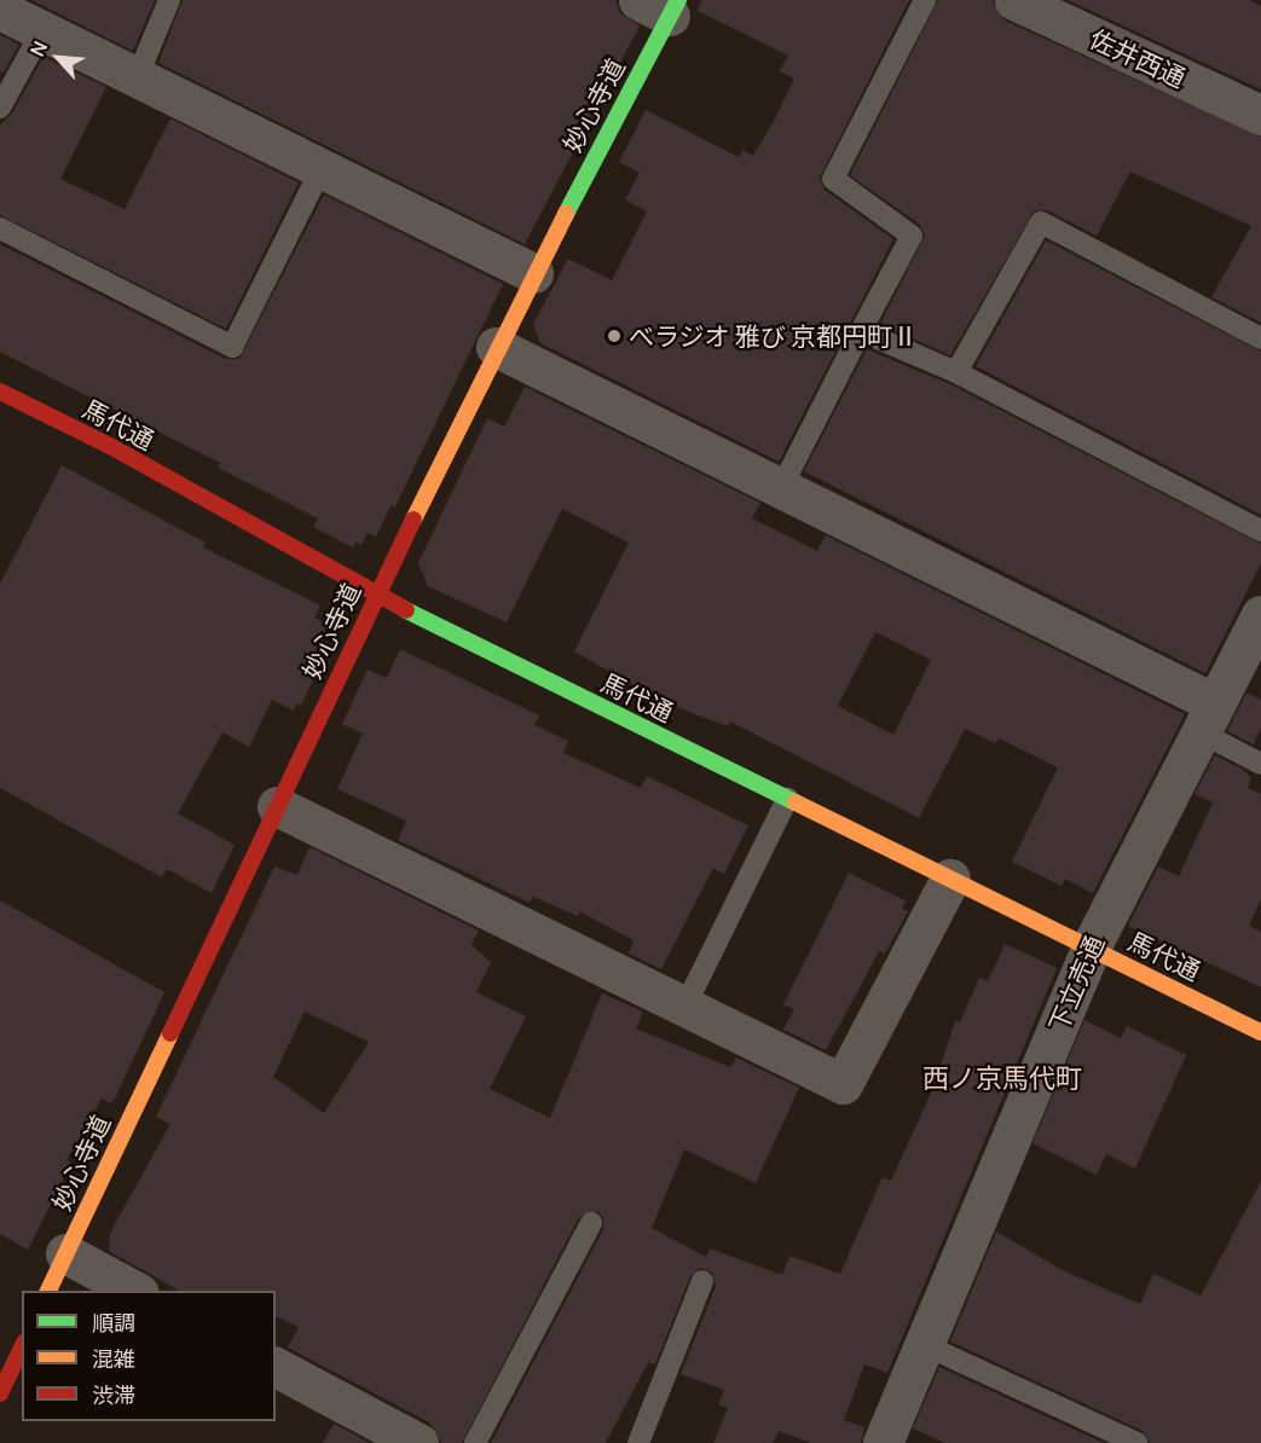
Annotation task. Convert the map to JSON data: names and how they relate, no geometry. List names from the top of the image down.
{
  "streets": {
    "main road": ["妙心寺道", "馬代通"],
    "street": ["佐井西通", "下立売通"]
  },
  "crossings": [
    ["妙心寺道", "馬代通"],
    ["馬代通", "下立売通"]
  ],
  "districts": ["西ノ京馬代町"],
  "places": ["べラジオ 雅び 京都円町Ⅱ"],
  "legend": ["順調", "混雑", "渋滞"],
  "north": "top left"
}
